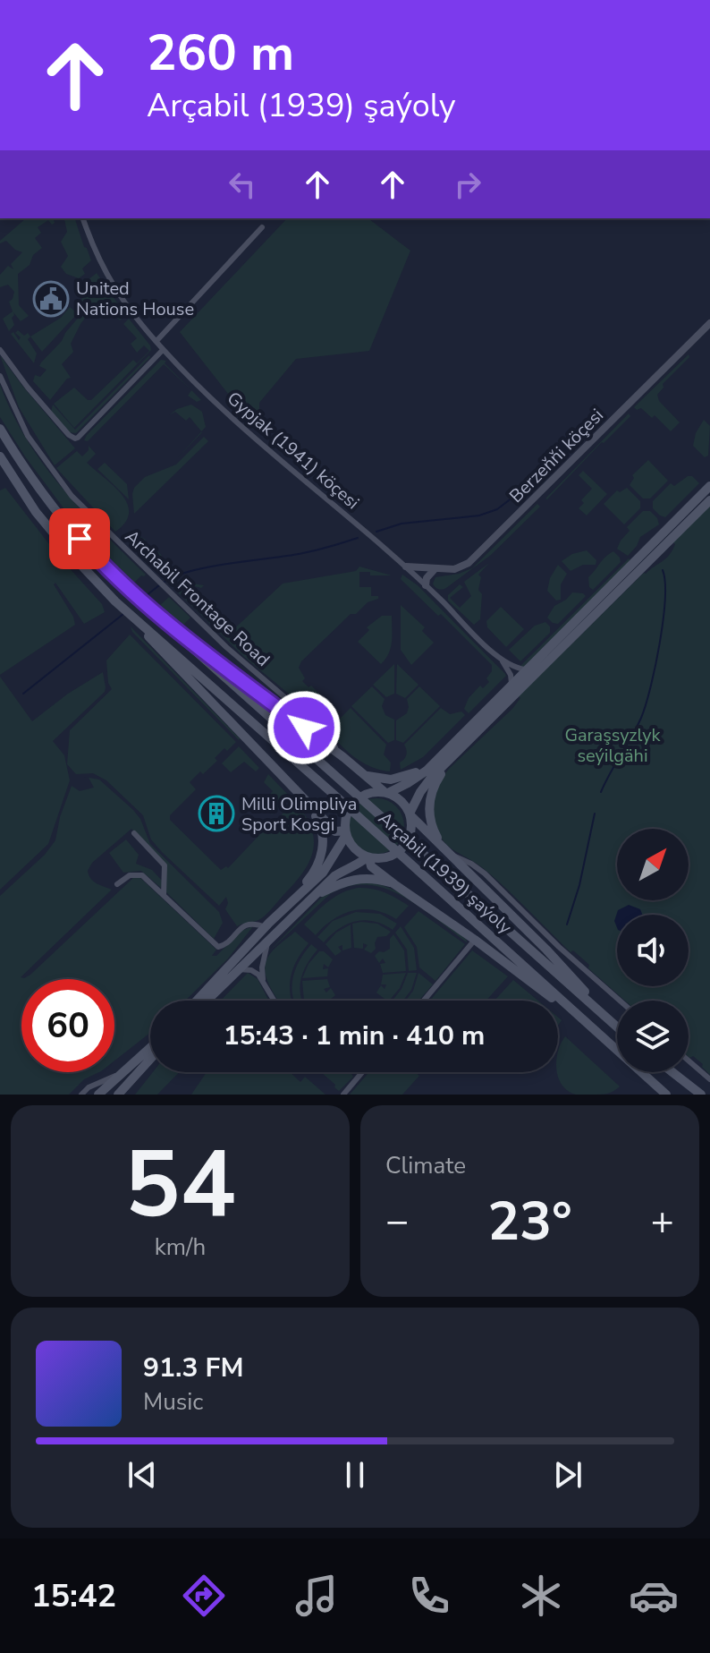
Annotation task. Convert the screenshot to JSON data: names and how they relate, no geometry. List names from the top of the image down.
{
  "streets": {
    "main road": ["Arçabil (1939) şaýoly"],
    "street": ["Gypjak (1941) köçesi", "Berzeňňi köçesi", "Archabil Frontage Road"]
  },
  "crossings": [
    ["Gypjak (1941) köçesi", "Berzeňňi köçesi"]
  ],
  "parks": ["Garaşsyzlyk seýilgähi"],
  "places": {
    "public building": ["United Nations House"],
    "building": ["Milli Olimpliya Sport Kosgi"]
  },
  "north": "top right",
  "page": {
    "turn": ["260 m", "Arçabil (1939) şaýoly"],
    "limit": "60",
    "trip": "15:43 · 1 min · 410 m",
    "tile": [
      ["54", "km/h"],
      "Climate"
    ],
    "heat": ["−", "23°", "+"],
    "song": ["91.3 FM", "Music"],
    "tabs": "15:42"
  }
}
